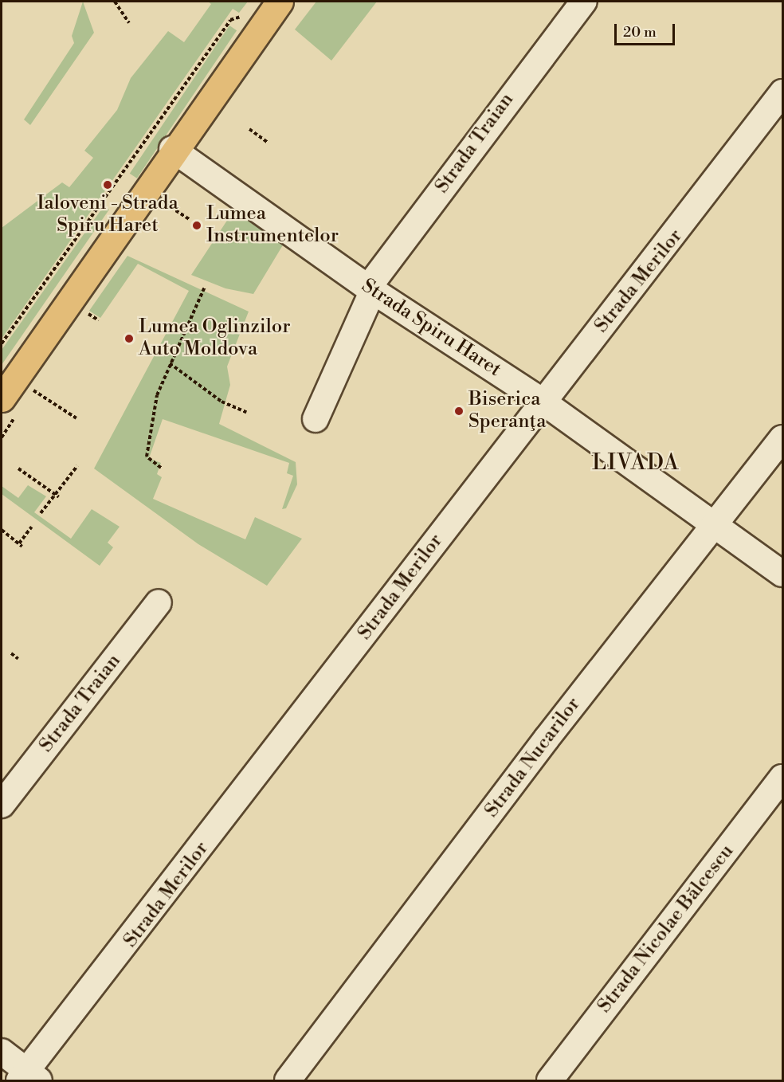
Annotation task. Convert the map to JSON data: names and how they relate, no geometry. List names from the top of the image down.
{
  "streets": {
    "street": [
      "Strada Traian",
      "Strada Merilor",
      "Strada Spiru Haret",
      "Strada Nucarilor",
      "Strada Nicolae Bălcescu"
    ]
  },
  "crossings": [
    ["Strada Traian", "Strada Spiru Haret"],
    ["Strada Merilor", "Strada Spiru Haret"],
    ["Strada Spiru Haret", "Strada Nucarilor"]
  ],
  "districts": ["LIVADA"],
  "places": [
    "Ialoveni - Strada Spiru Haret",
    "Lumea Instrumentelor",
    "Lumea Oglinzilor Auto Moldova",
    "Biserica Speranţa"
  ],
  "scale_bar": "20 m"
}
